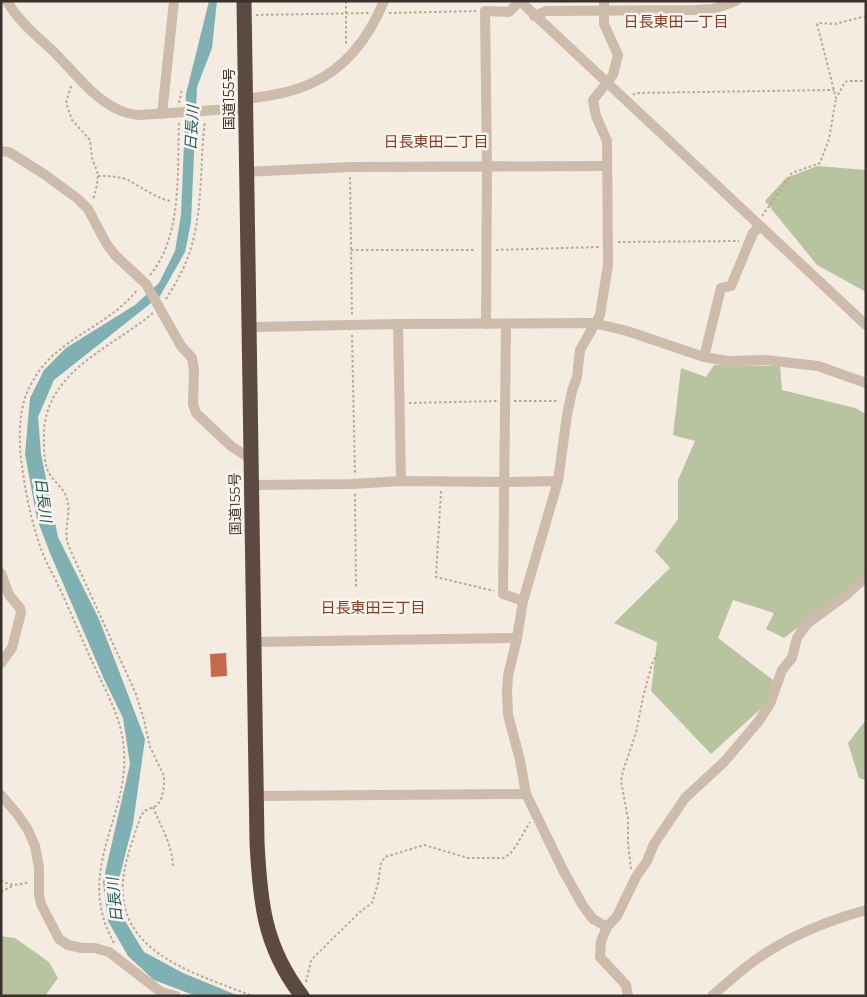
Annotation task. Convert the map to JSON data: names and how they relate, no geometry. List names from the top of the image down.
{
  "streets": {
    "highway": ["国道155号"]
  },
  "districts": ["日長東田一丁目", "日長東田二丁目", "日長東田三丁目"],
  "water": ["日長川"]
}
